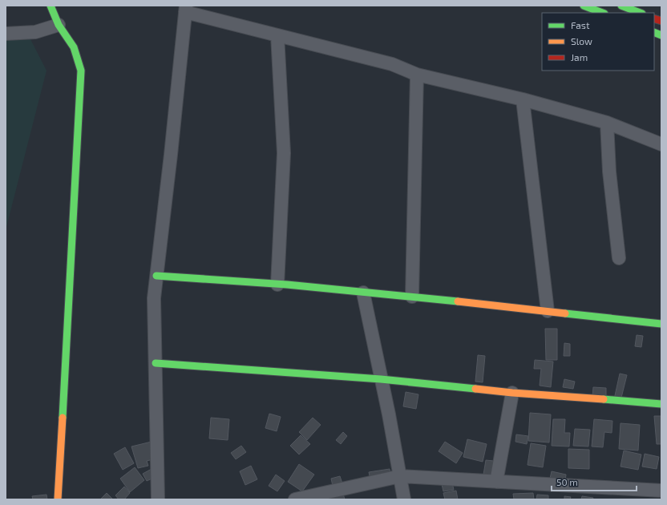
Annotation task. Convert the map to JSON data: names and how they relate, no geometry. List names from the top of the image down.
{
  "legend": ["Fast", "Slow", "Jam"],
  "scale_bar": "50 m"
}
